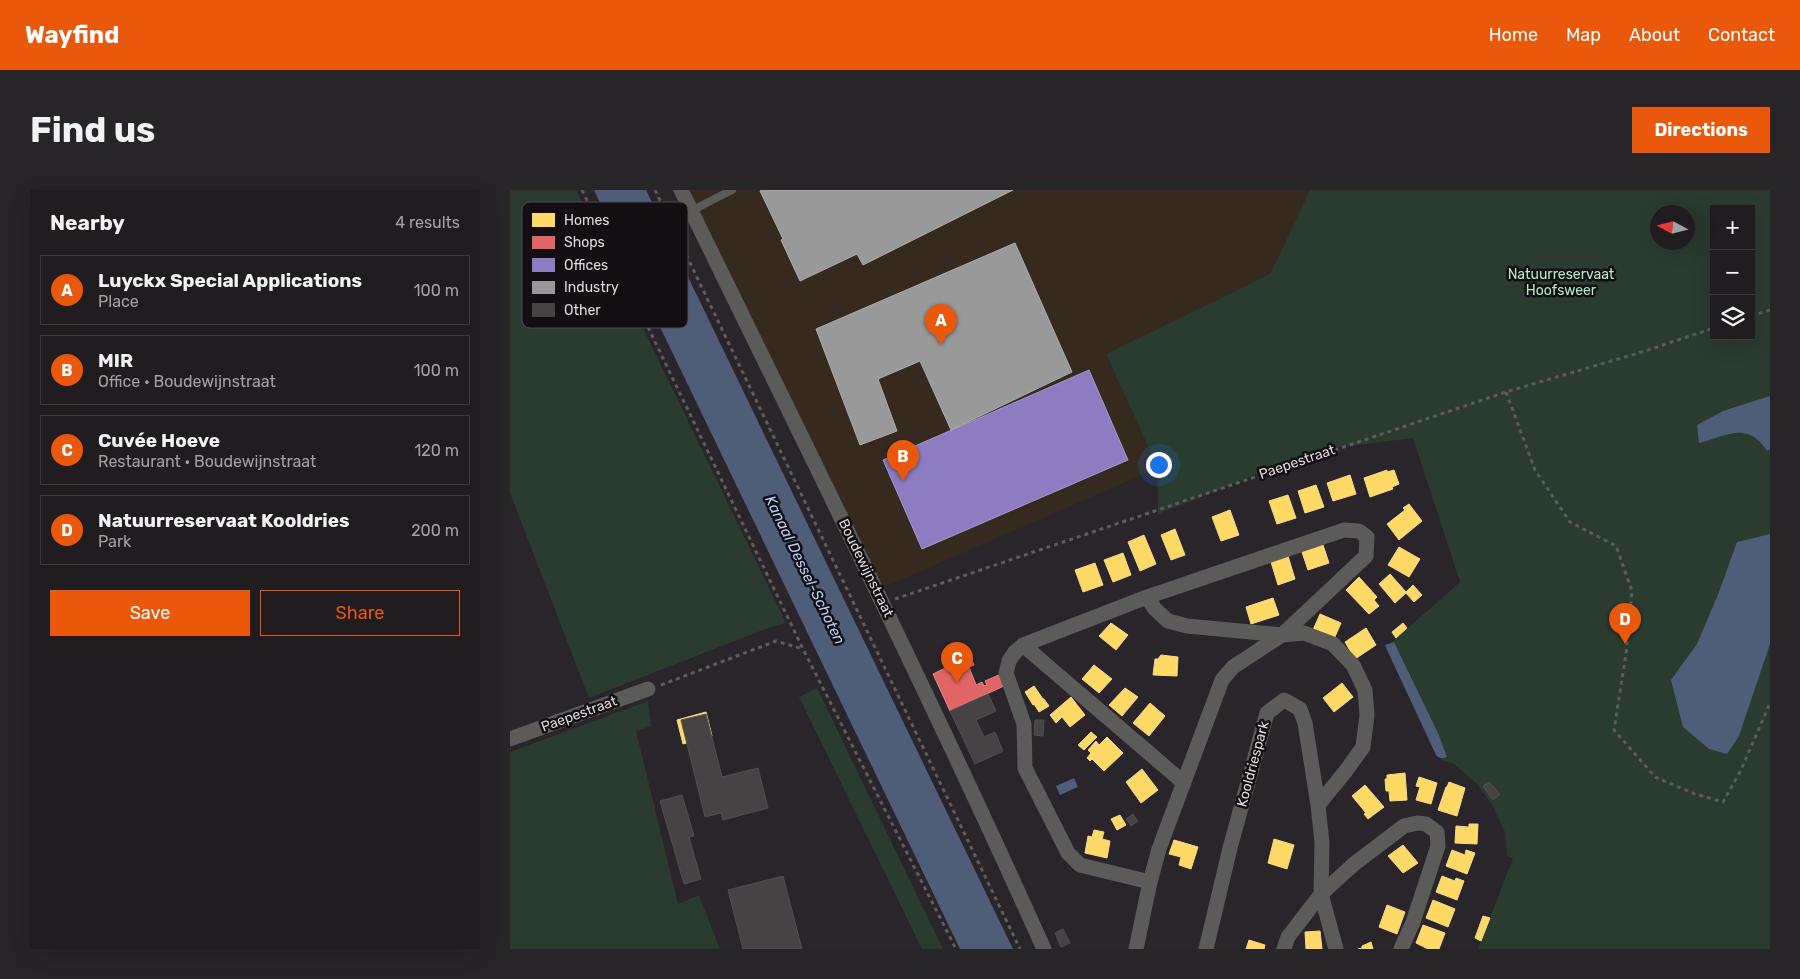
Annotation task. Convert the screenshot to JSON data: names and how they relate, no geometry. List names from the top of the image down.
{
  "streets": {
    "street": ["Paepestraat", "Boudewijnstraat", "Kooldriespark"]
  },
  "crossings": [
    ["Paepestraat", "Boudewijnstraat"]
  ],
  "water": ["Kanaal Dessel-Schoten"],
  "parks": ["Natuurreservaat Hoofsweer"],
  "legend": [
    "Homes",
    "Shops",
    "Offices",
    "Industry",
    "Other"
  ],
  "north": "left",
  "page": {
    "header": "Wayfind",
    "nav": [
      "Home",
      "Map",
      "About",
      "Contact"
    ],
    "buttons": [
      "Directions",
      ["Save", "Share"]
    ],
    "title": "Find us",
    "heading": ["Nearby", "4 results"],
    "map_buttons": ["+", "−"],
    "list": [
      {
        "mark": "A",
        "name": "Luyckx Special Applications",
        "note": "Place",
        "value": "100 m"
      },
      {
        "mark": "B",
        "name": "MIR",
        "note": "Office · Boudewijnstraat",
        "value": "100 m"
      },
      {
        "mark": "C",
        "name": "Cuvée Hoeve",
        "note": "Restaurant · Boudewijnstraat",
        "value": "120 m"
      },
      {
        "mark": "D",
        "name": "Natuurreservaat Kooldries",
        "note": "Park",
        "value": "200 m"
      }
    ],
    "pins": [
      "A",
      "B",
      "D",
      "C"
    ]
  }
}
